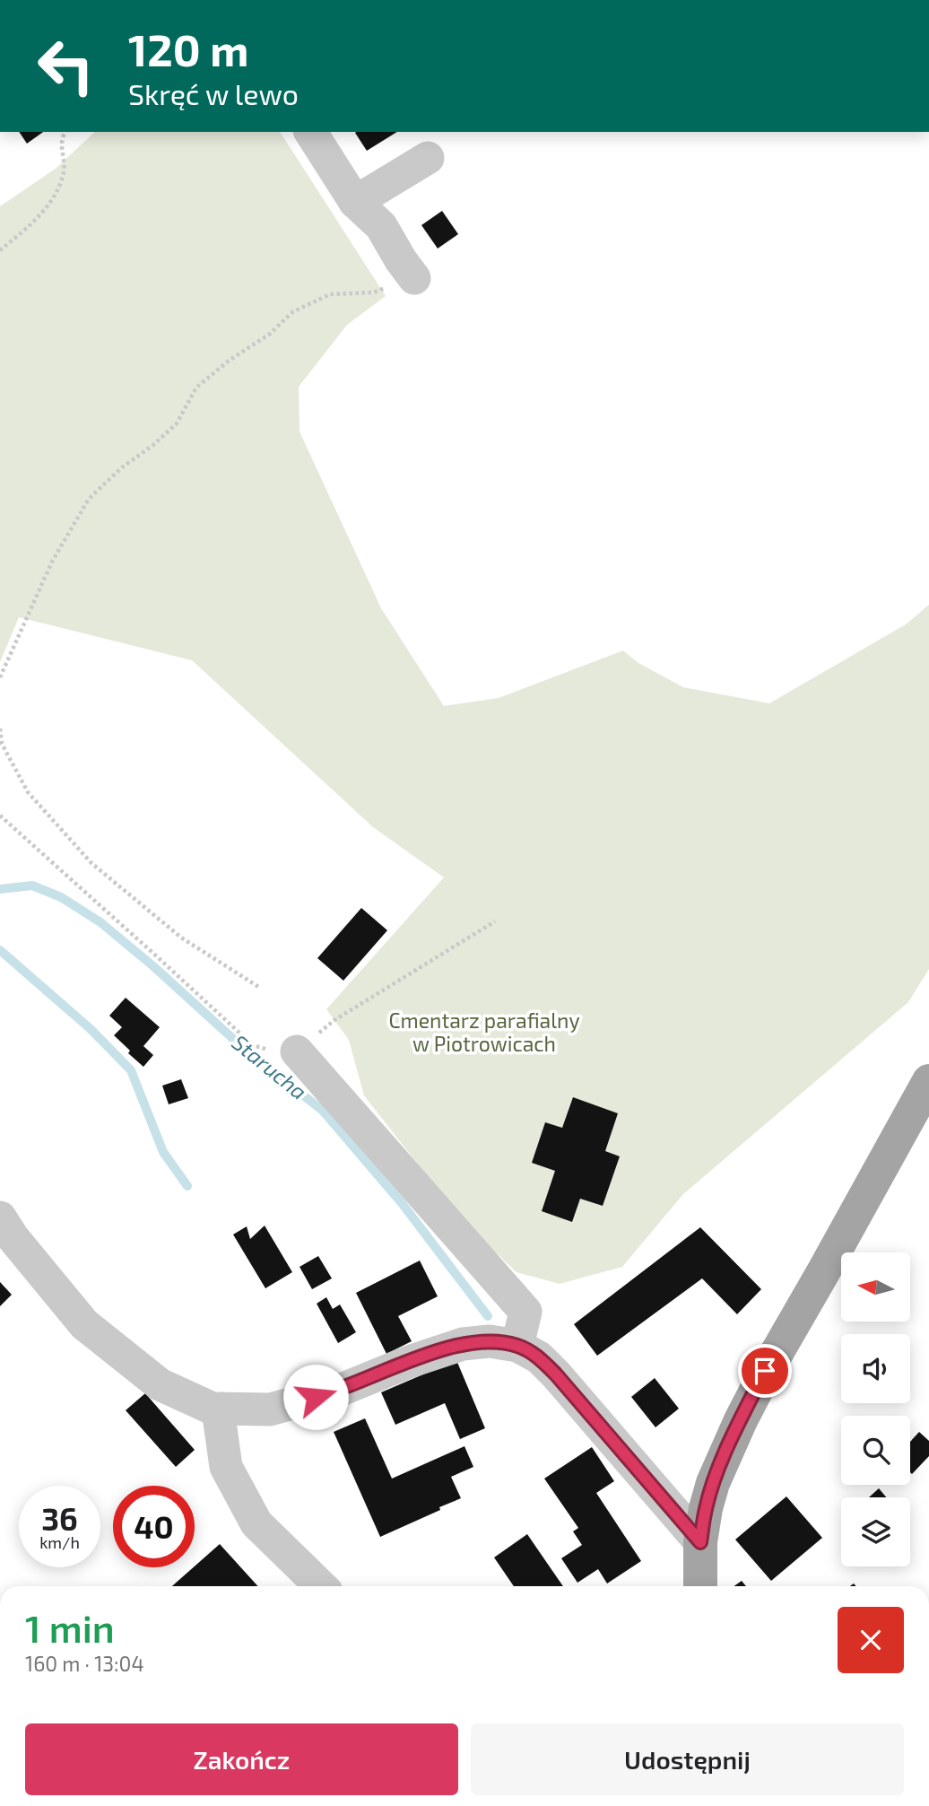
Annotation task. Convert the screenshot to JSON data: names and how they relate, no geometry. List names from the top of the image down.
{
  "water": ["Starucha"],
  "parks": ["Cmentarz parafialny w Piotrowicach"],
  "north": "left",
  "page": {
    "turn": ["120 m", "Skręć w lewo"],
    "speed": "36 km/h",
    "limit": "40",
    "heading": ["1 min", "160 m · 13:04"],
    "buttons": ["Zakończ", "Udostępnij"]
  }
}
